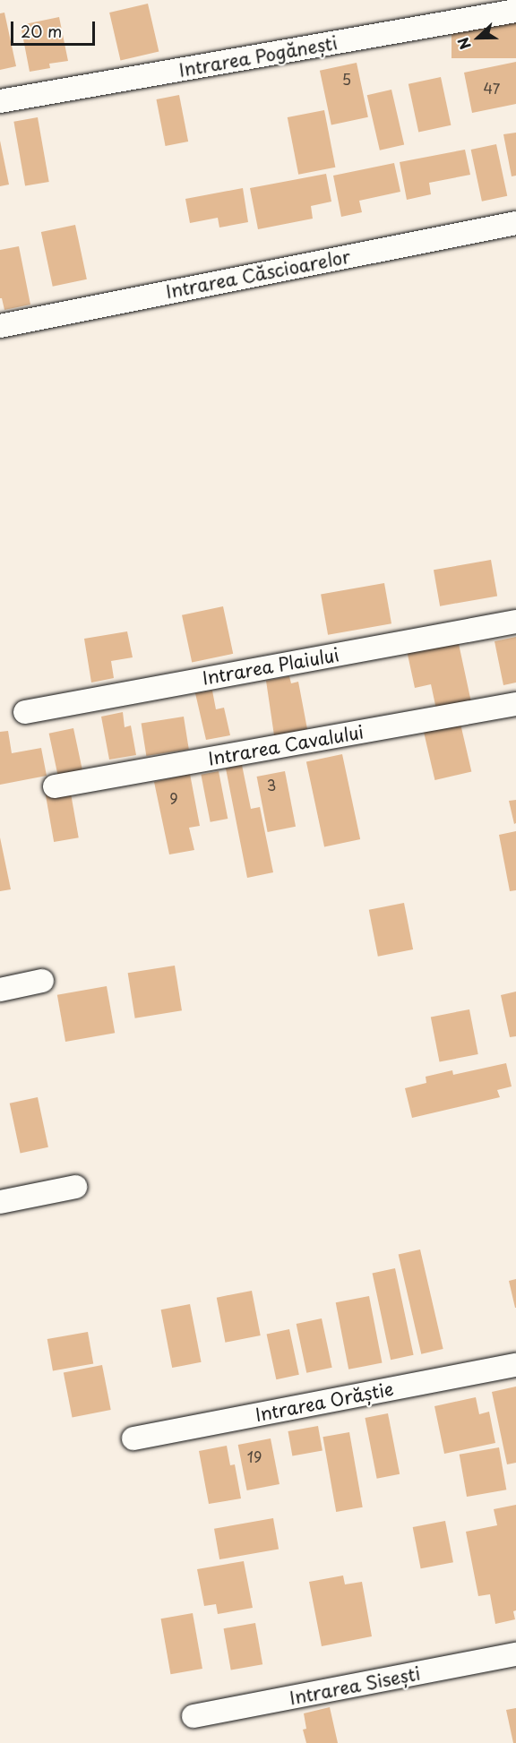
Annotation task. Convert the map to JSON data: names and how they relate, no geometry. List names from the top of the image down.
{
  "streets": {
    "street": [
      "Intrarea Pogănești",
      "Intrarea Căscioarelor",
      "Intrarea Plaiului",
      "Intrarea Cavalului",
      "Intrarea Orăștie",
      "Intrarea Sisești"
    ]
  },
  "house_numbers": [
    "5",
    "47",
    "3",
    "9",
    "19"
  ],
  "scale_bar": "20 m",
  "north": "left"
}
